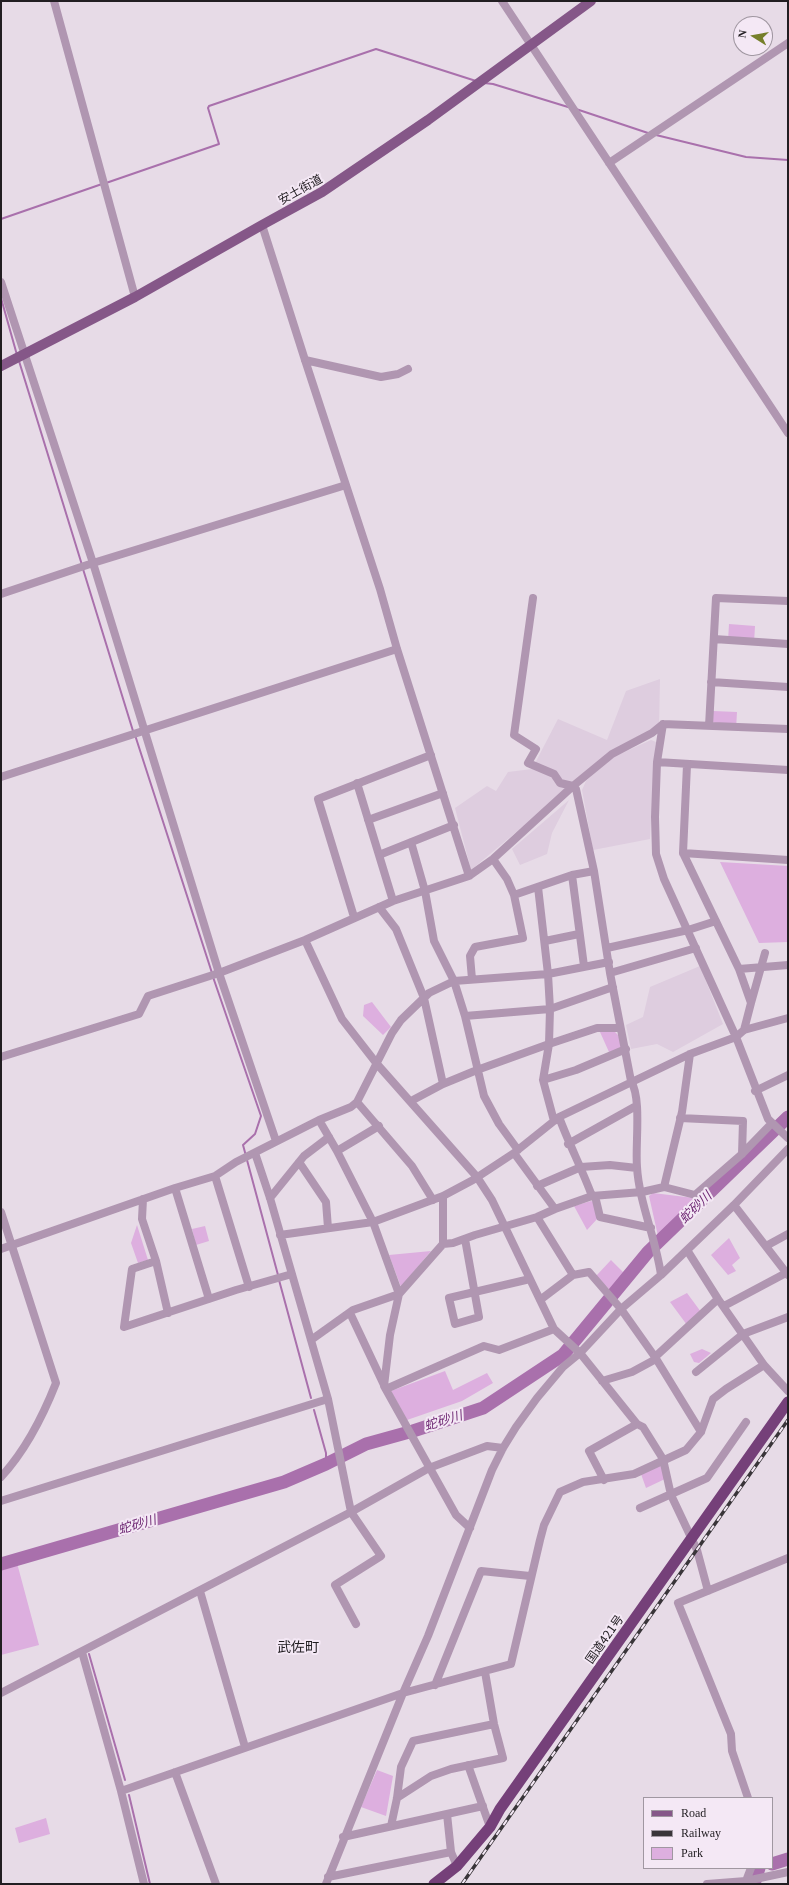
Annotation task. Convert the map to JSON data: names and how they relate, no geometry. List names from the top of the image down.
{
  "streets": {
    "highway": ["国道421号"],
    "main road": ["安土街道"]
  },
  "districts": ["武佐町"],
  "water": ["蛇砂川"],
  "legend": ["Road", "Railway", "Park"],
  "north": "left"
}
